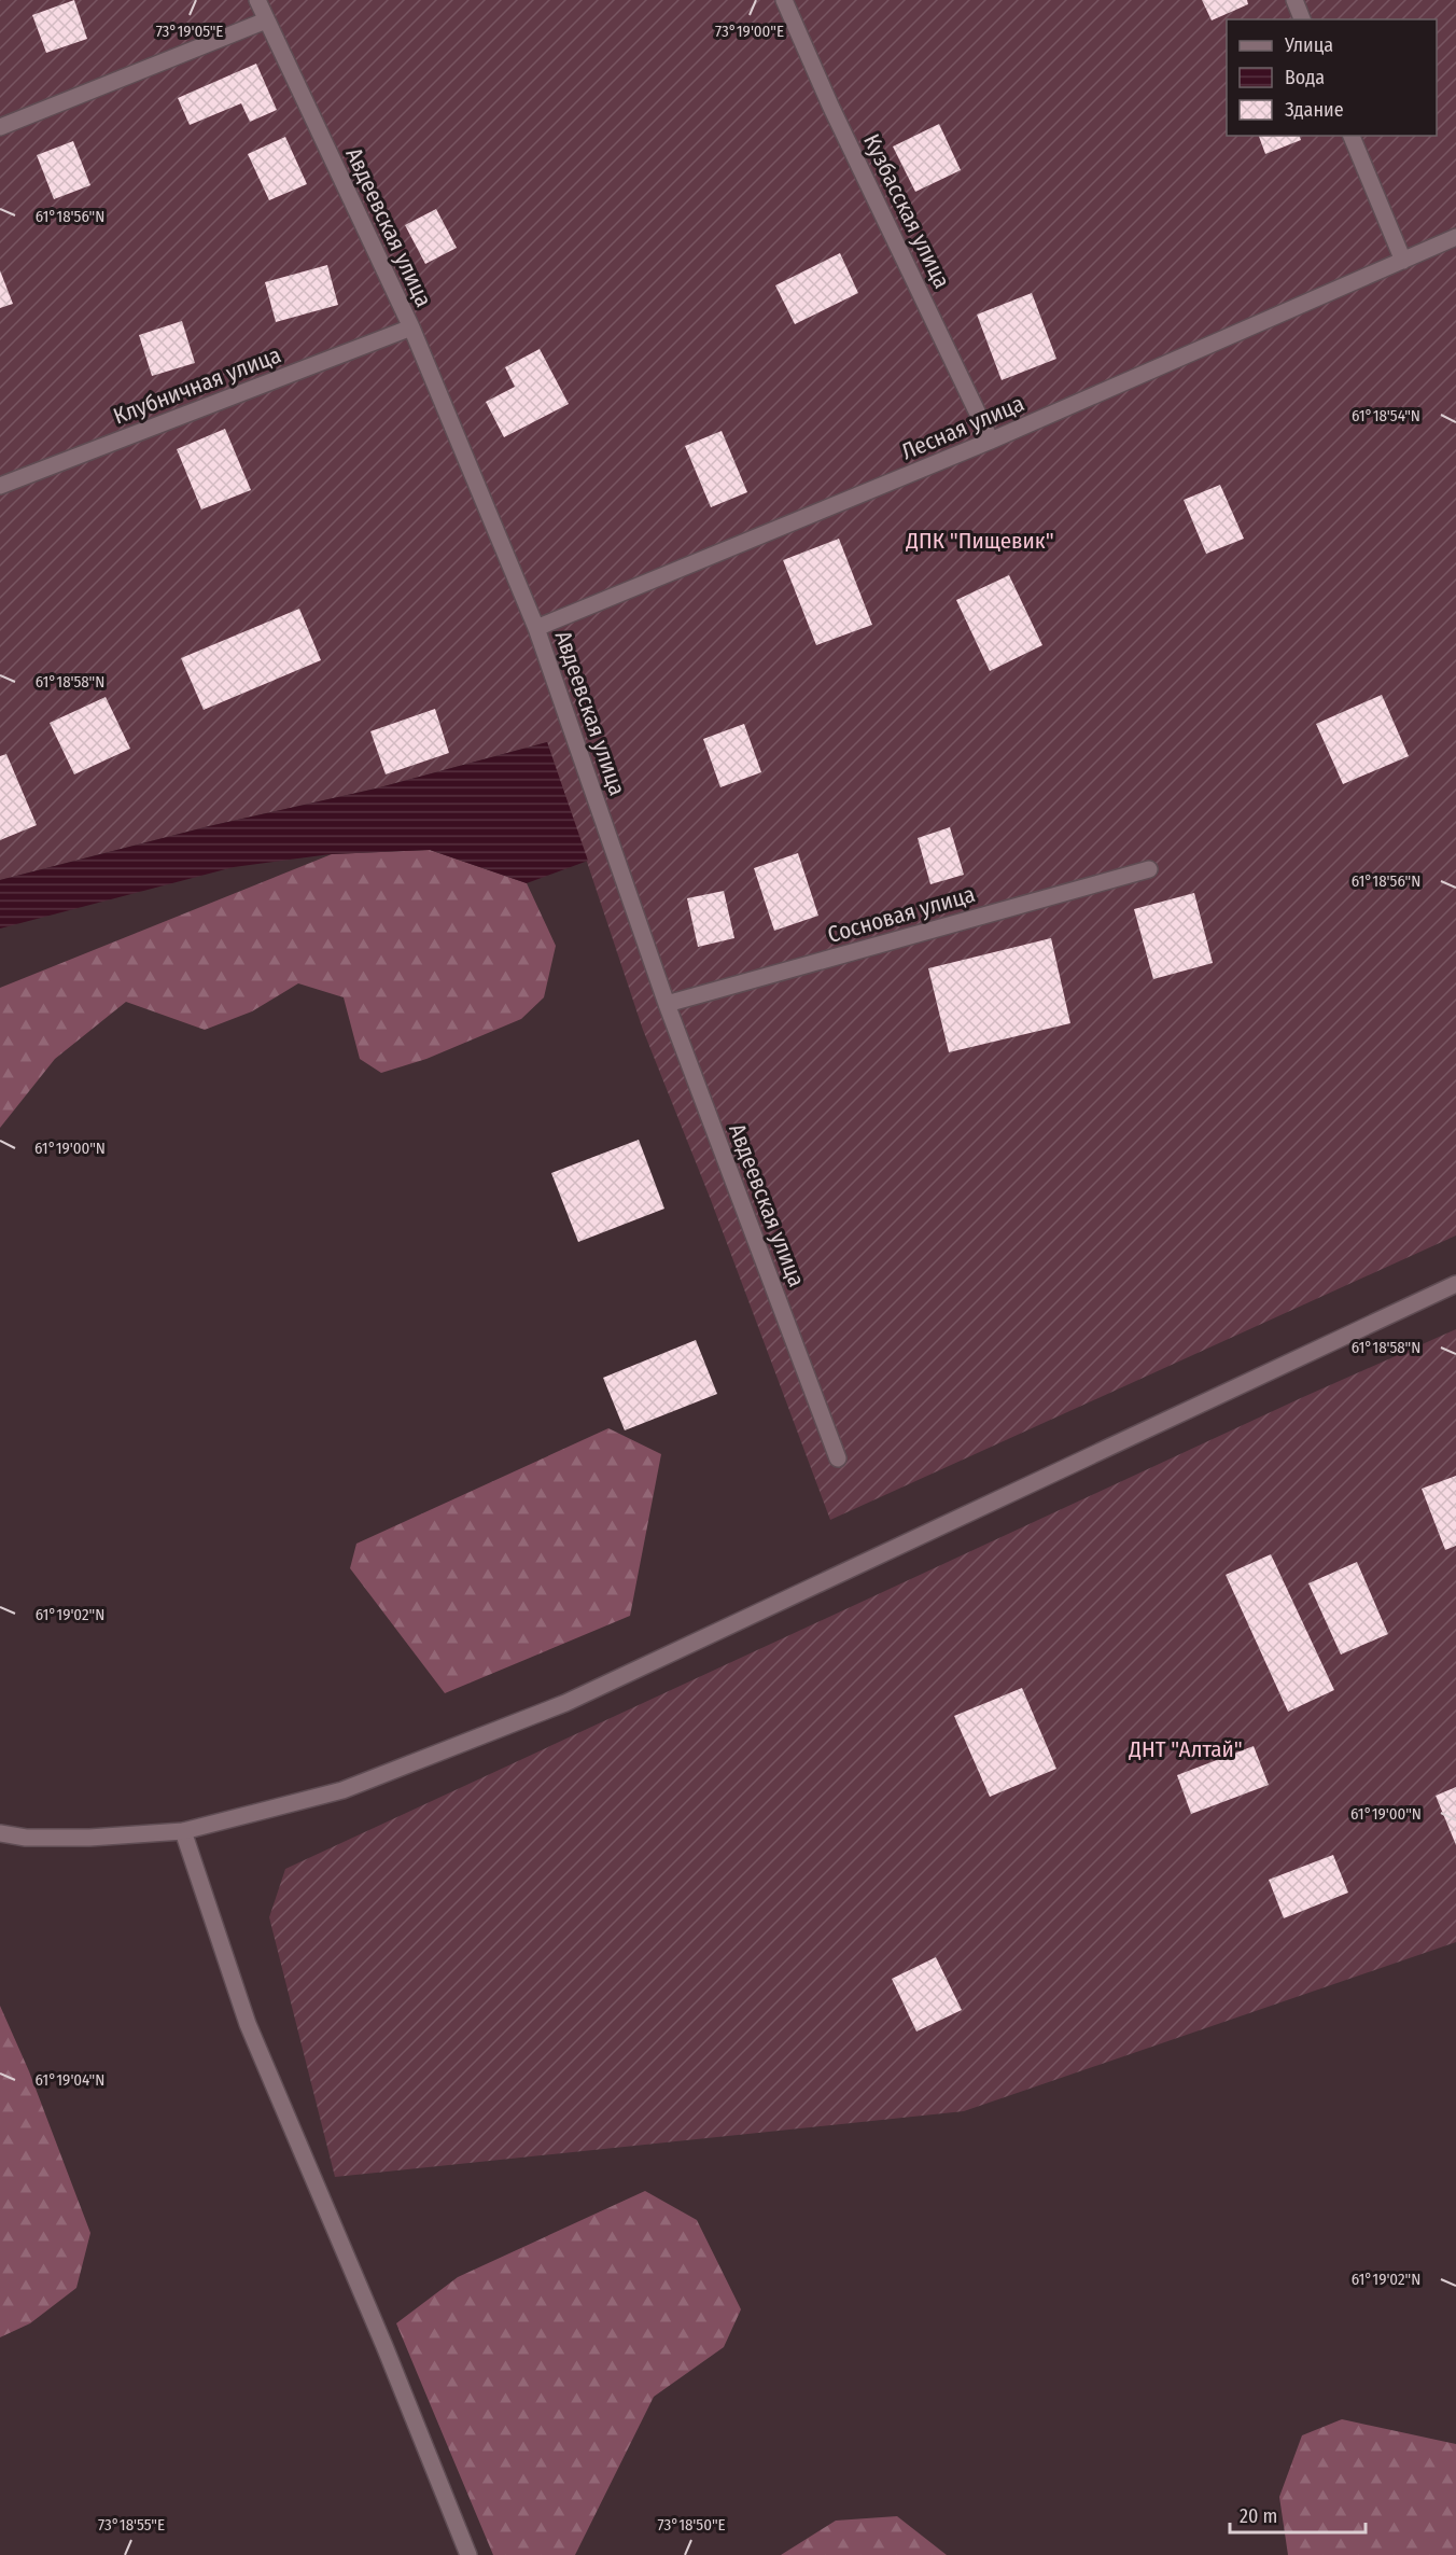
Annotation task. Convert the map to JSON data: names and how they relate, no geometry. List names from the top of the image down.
{
  "streets": {
    "street": [
      "Кузбасская улица",
      "Авдеевская улица",
      "Клубничная улица",
      "Лесная улица",
      "Сосновая улица"
    ]
  },
  "crossings": [
    ["Кузбасская улица", "Лесная улица"],
    ["Авдеевская улица", "Клубничная улица"],
    ["Авдеевская улица", "Лесная улица"],
    ["Авдеевская улица", "Сосновая улица"]
  ],
  "parks": ["ДПК \"Пищевик\"", "ДНТ \"Алтай\""],
  "legend": ["Улица", "Вода", "Здание"],
  "scale_bar": "20 m",
  "coordinates": [
    "73°19'05\"E",
    "73°19'00\"E",
    "61°18'56\"N",
    "61°18'54\"N",
    "61°18'58\"N",
    "61°19'00\"N",
    "61°19'02\"N",
    "61°19'04\"N",
    "73°18'55\"E",
    "73°18'50\"E"
  ]
}
